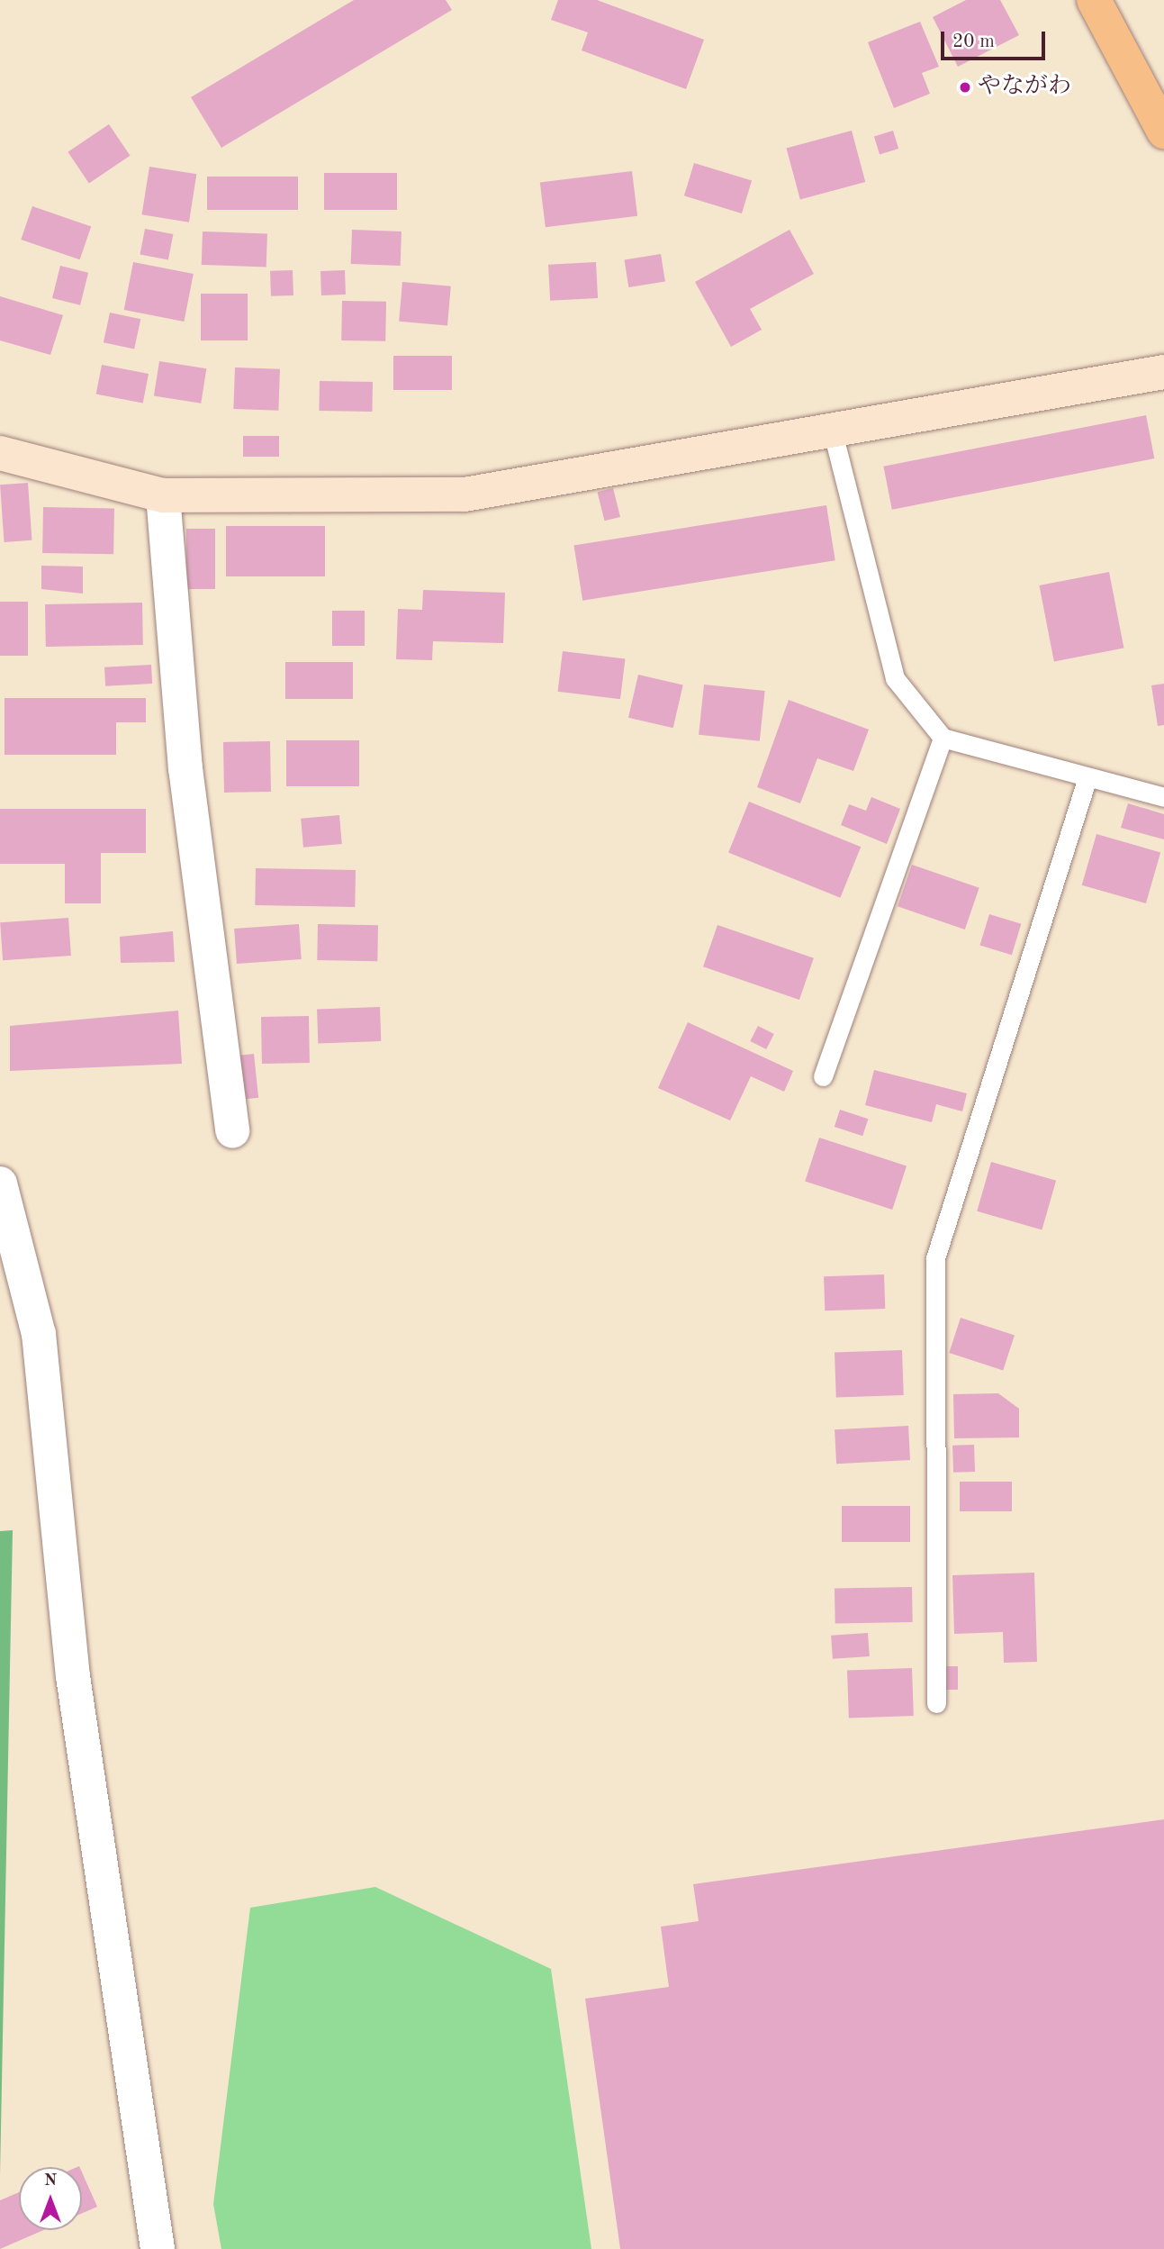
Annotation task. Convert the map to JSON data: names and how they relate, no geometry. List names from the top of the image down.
{
  "places": ["やながわ"],
  "scale_bar": "20 m",
  "north": "top"
}
